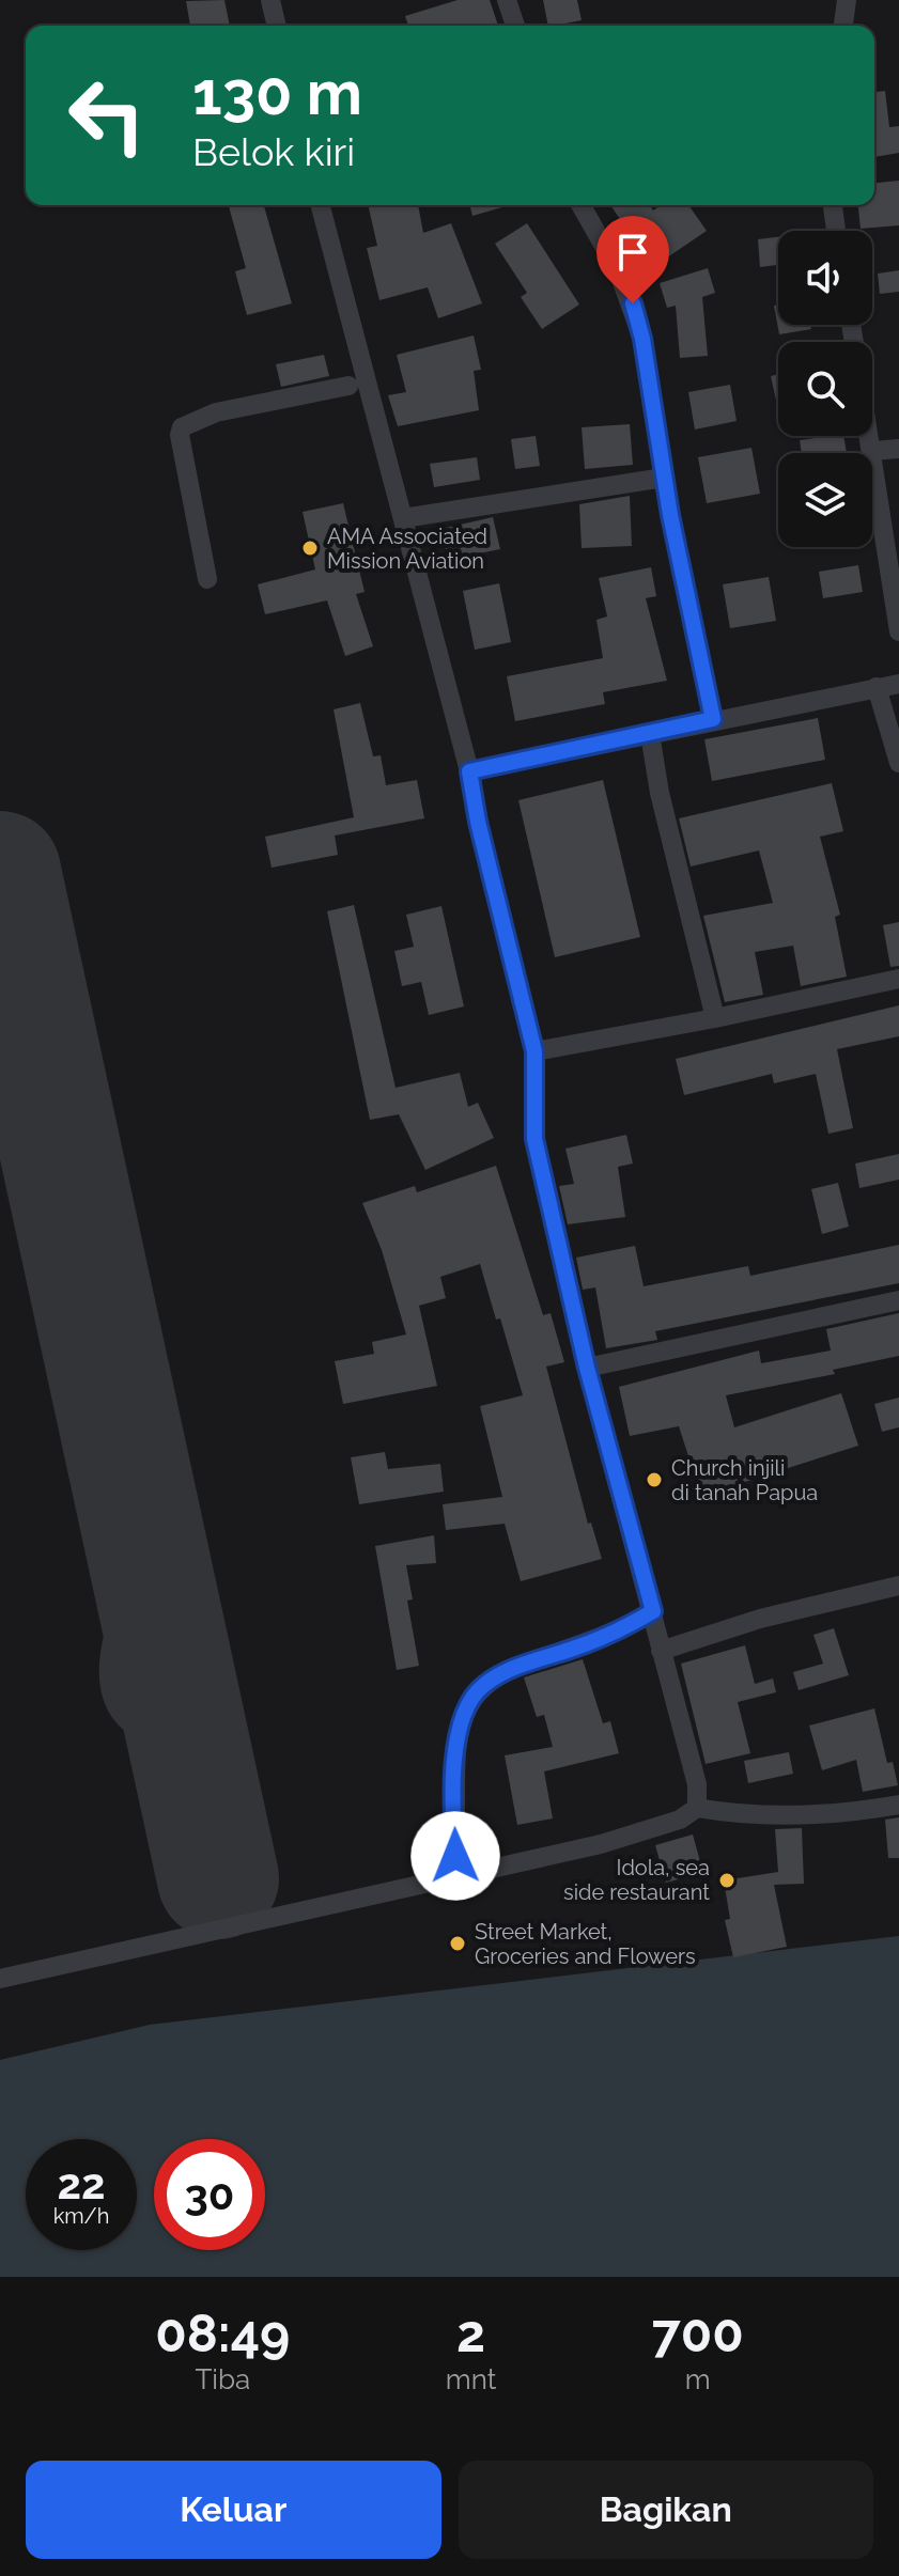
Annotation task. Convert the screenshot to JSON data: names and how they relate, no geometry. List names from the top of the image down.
{
  "places": [
    "AMA Associated Mission Aviation",
    "Church injili di tanah Papua",
    "Idola, sea side restaurant",
    "Street Market, Groceries and Flowers"
  ],
  "page": {
    "turn": ["130 m", "Belok kiri"],
    "speed": "22 km/h",
    "limit": "30",
    "eta": [
      "08:49",
      "Tiba",
      "2",
      "mnt",
      "700",
      "m"
    ],
    "buttons": ["Keluar", "Bagikan"]
  }
}
